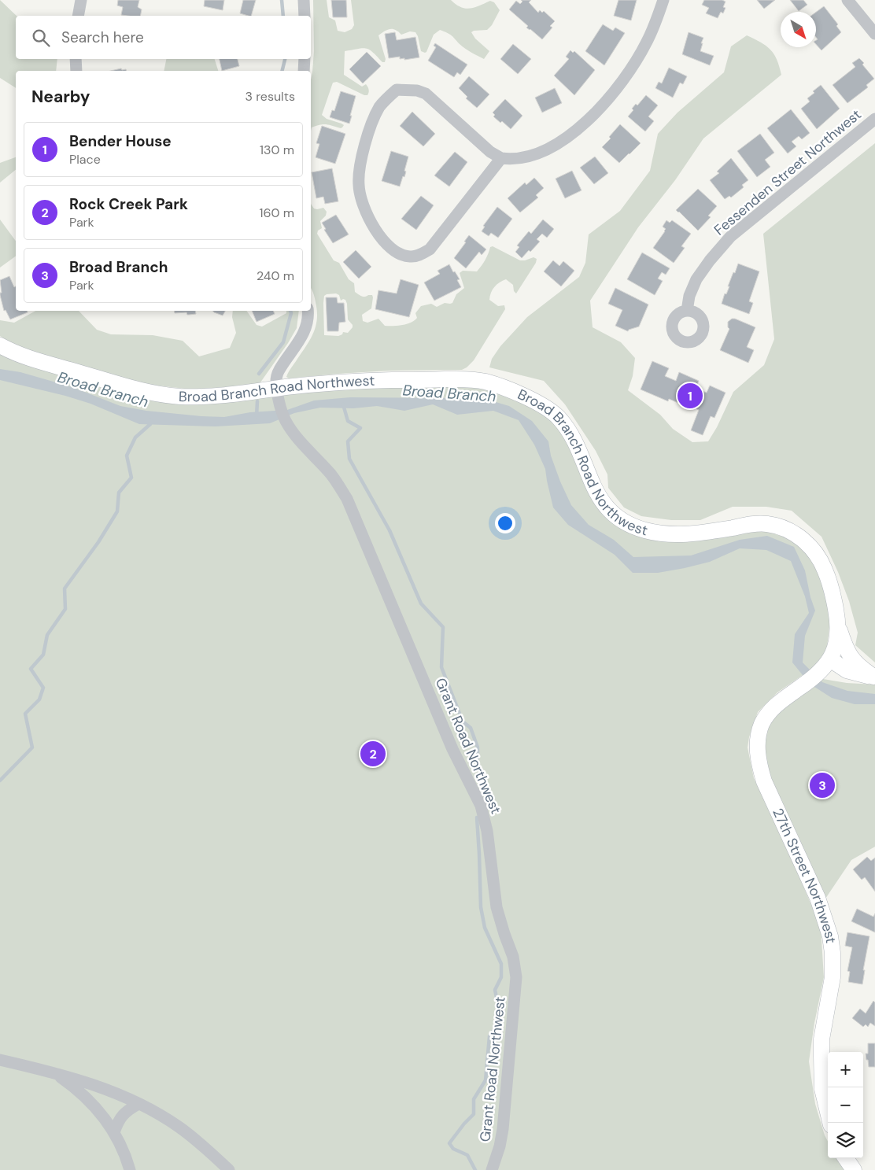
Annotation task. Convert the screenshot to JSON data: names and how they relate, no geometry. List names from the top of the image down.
{
  "streets": {
    "main road": ["Broad Branch Road Northwest", "27th Street Northwest"],
    "street": ["Fessenden Street Northwest", "Grant Road Northwest"]
  },
  "crossings": [
    ["Broad Branch Road Northwest", "Grant Road Northwest"],
    ["Broad Branch Road Northwest", "27th Street Northwest"]
  ],
  "water": ["Broad Branch"],
  "north": "bottom right",
  "page": {
    "search": "Search here",
    "heading": ["Nearby", "3 results"],
    "list": [
      {
        "mark": "1",
        "name": "Bender House",
        "note": "Place",
        "value": "130 m"
      },
      {
        "mark": "2",
        "name": "Rock Creek Park",
        "note": "Park",
        "value": "160 m"
      },
      {
        "mark": "3",
        "name": "Broad Branch",
        "note": "Park",
        "value": "240 m"
      }
    ],
    "pins": ["1", "2", "3"],
    "map_buttons": ["+", "−"]
  }
}
